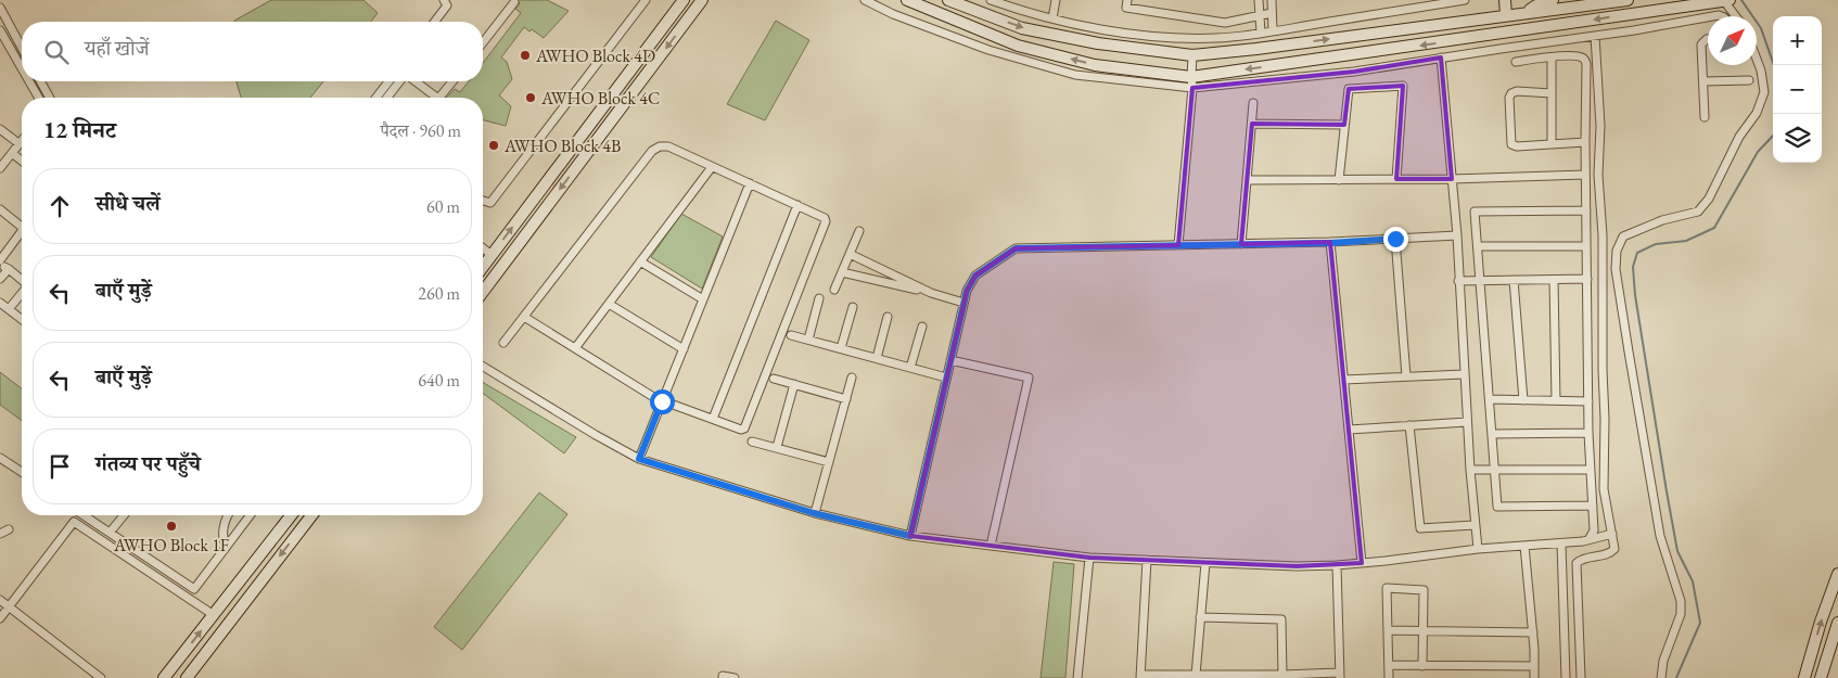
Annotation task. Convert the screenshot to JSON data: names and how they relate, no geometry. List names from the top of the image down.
{
  "places": [
    "AWHO Block 4D",
    "AWHO Block 4C",
    "AWHO Block 4B",
    "AWHO Block 1F"
  ],
  "north": "top right",
  "page": {
    "map_buttons": ["+", "−"],
    "search": "यहाँ खोजें",
    "heading": ["12 मिनट", "पैदल · 960 m"],
    "list": [
      ["सीधे चलें", "60 m"],
      ["बाएँ मुड़ें", "260 m"],
      ["बाएँ मुड़ें", "640 m"],
      "गंतव्य पर पहुँचे"
    ]
  }
}
